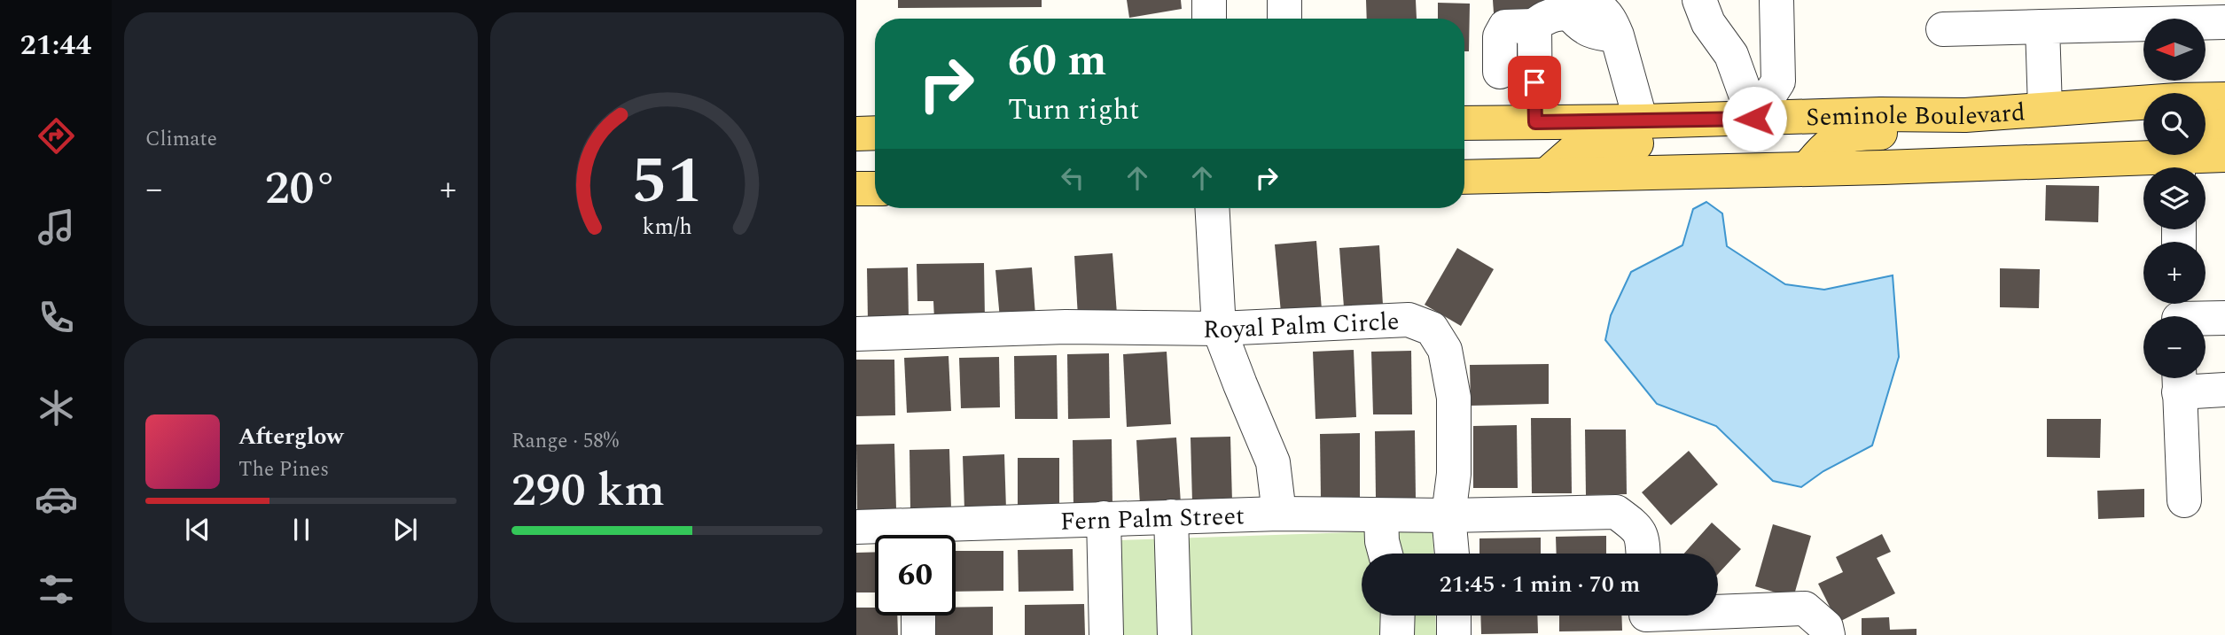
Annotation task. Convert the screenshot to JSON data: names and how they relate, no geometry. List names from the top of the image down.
{
  "streets": {
    "main road": ["Seminole Boulevard"],
    "street": ["Royal Palm Circle", "Fern Palm Street"]
  },
  "crossings": [
    ["Royal Palm Circle", "Fern Palm Street"]
  ],
  "north": "left",
  "page": {
    "tabs": "21:44",
    "tile": [
      "Climate",
      ["Range · 58%", "290 km"]
    ],
    "map_buttons": ["+", "−"],
    "turn": ["60 m", "Turn right"],
    "heat": ["−", "20°", "+"],
    "song": ["Afterglow", "The Pines"],
    "limit": "60",
    "trip": "21:45 · 1 min · 70 m",
    "gauge": ["51", "km/h"]
  }
}
